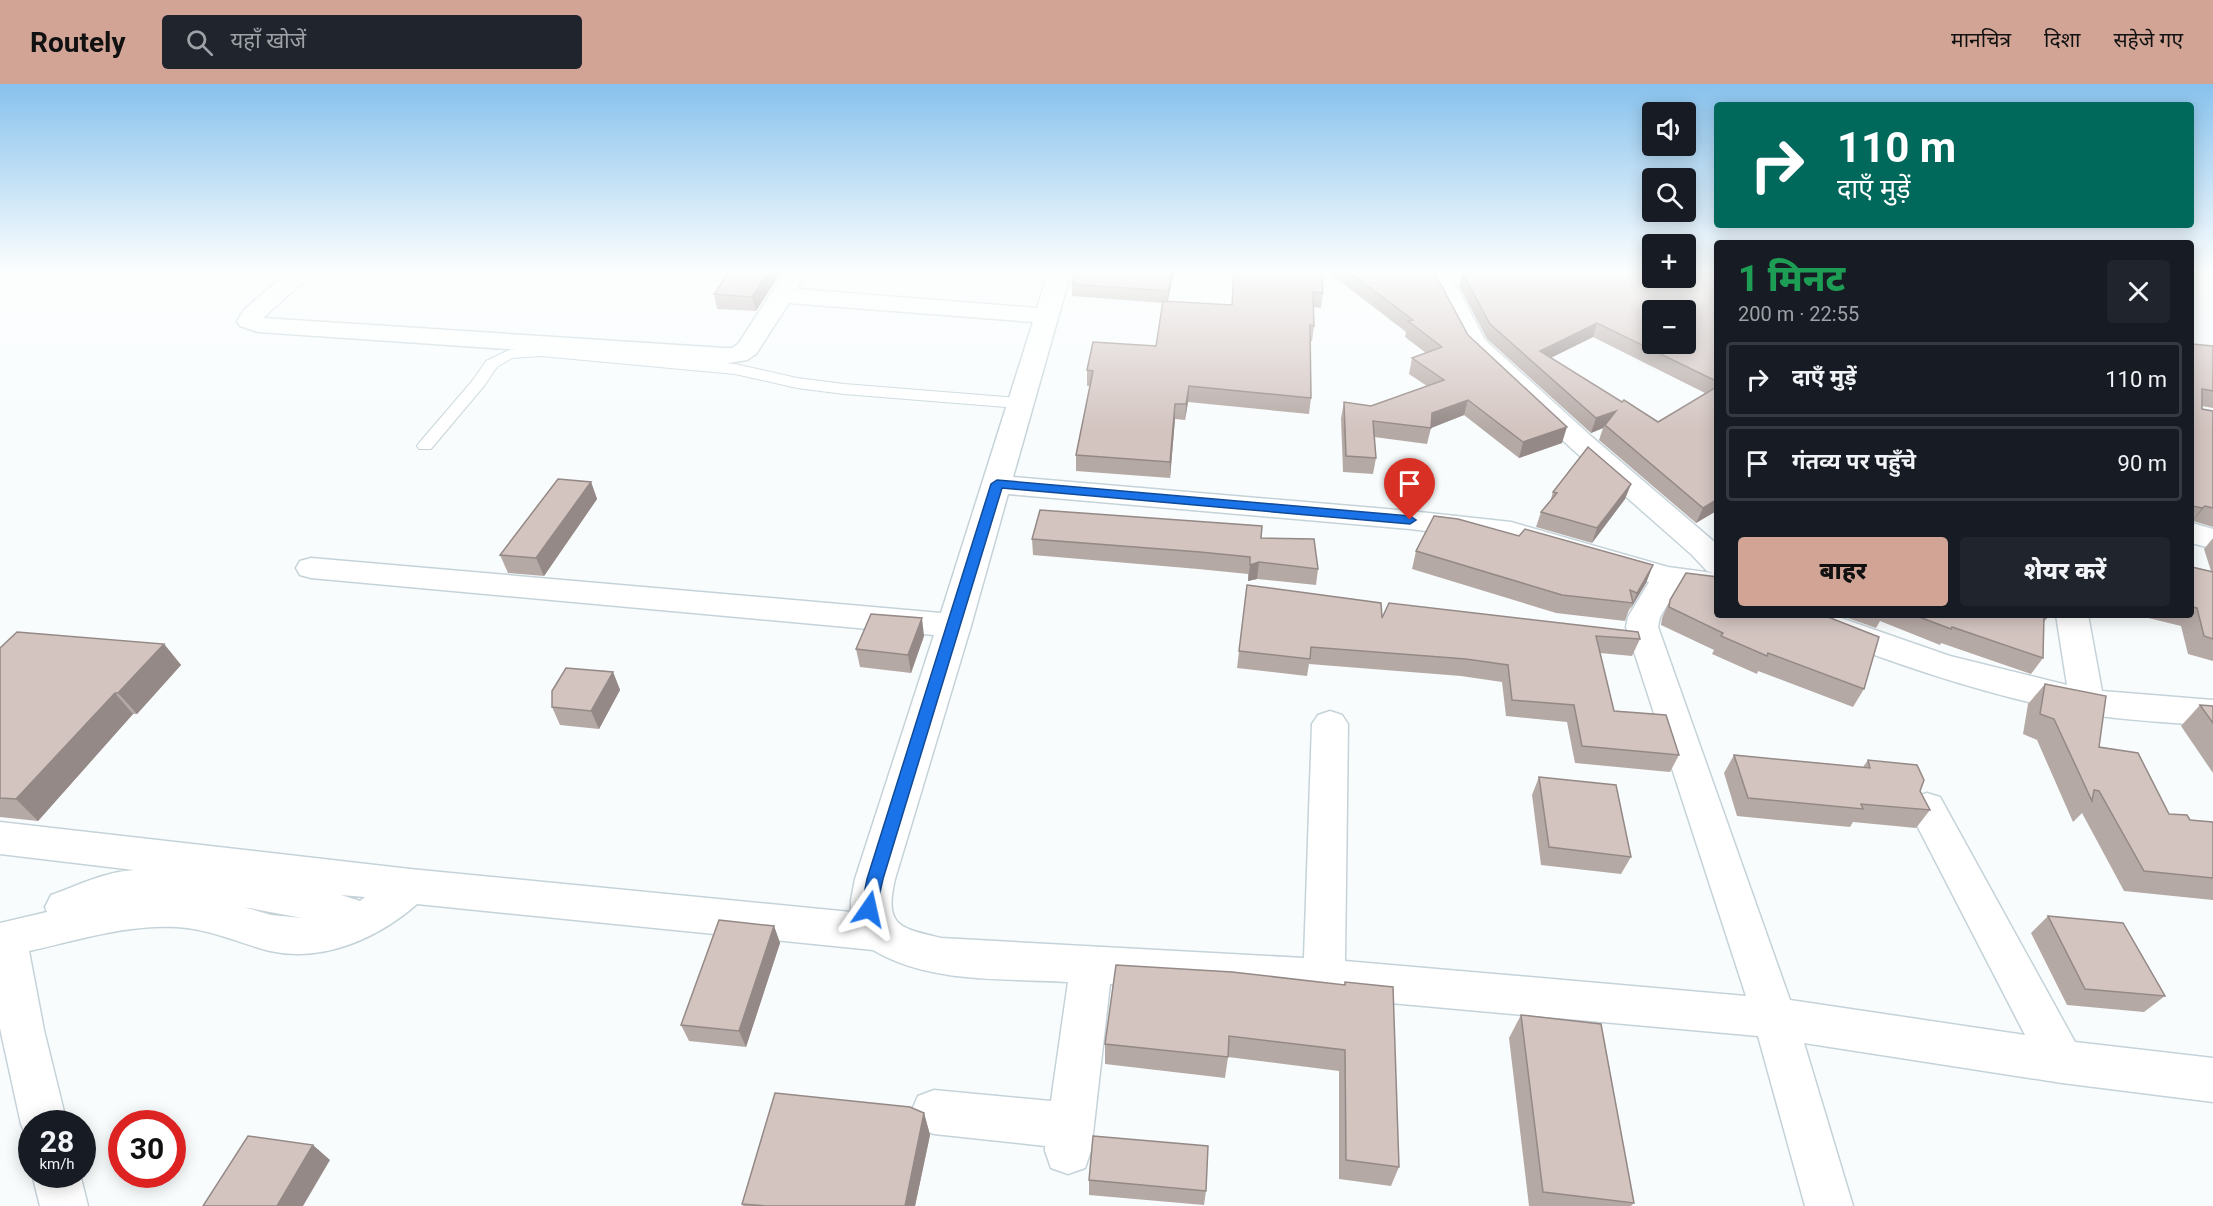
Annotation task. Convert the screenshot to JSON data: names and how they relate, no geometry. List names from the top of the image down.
{
  "page": {
    "header": "Routely",
    "search": "यहाँ खोजें",
    "nav": ["मानचित्र", "दिशा", "सहेजे गए"],
    "map_buttons": ["+", "−"],
    "turn": ["110 m", "दाएँ मुड़ें"],
    "heading": ["1 मिनट", "200 m · 22:55"],
    "list": [
      {
        "name": "दाएँ मुड़ें",
        "value": "110 m"
      },
      {
        "name": "गंतव्य पर पहुँचे",
        "value": "90 m"
      }
    ],
    "buttons": ["बाहर", "शेयर करें"],
    "speed": "28 km/h",
    "limit": "30"
  }
}
